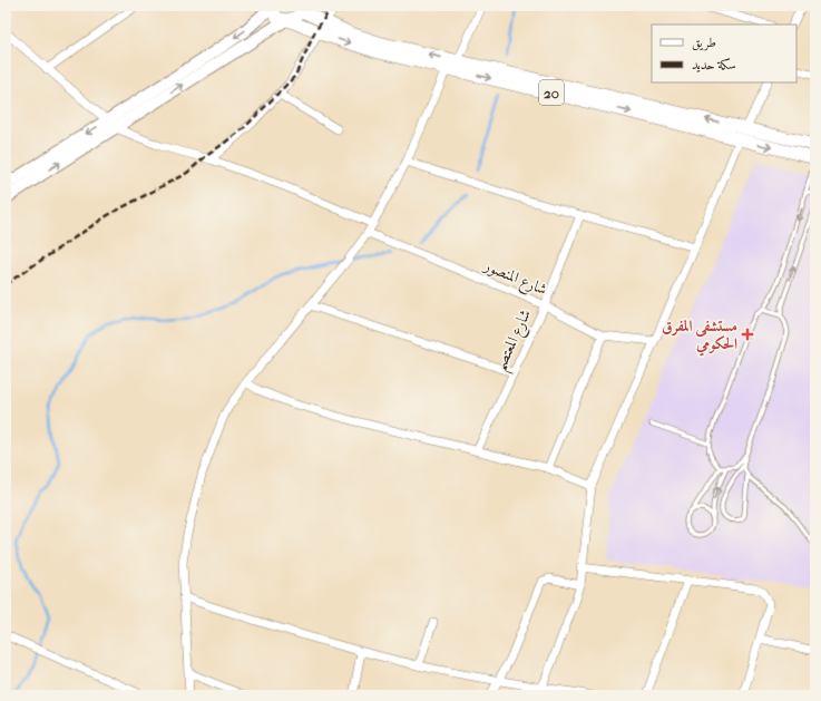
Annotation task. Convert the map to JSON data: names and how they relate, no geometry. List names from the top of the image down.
{
  "streets": {
    "main road": ["20"],
    "street": ["شارع المنصور", "شارع المعتصم"]
  },
  "crossings": [
    ["شارع المنصور", "شارع المعتصم"]
  ],
  "places": {
    "health": ["مستشفى المفرق الحكومي"]
  },
  "legend": ["طريق", "سكة حديد"]
}
